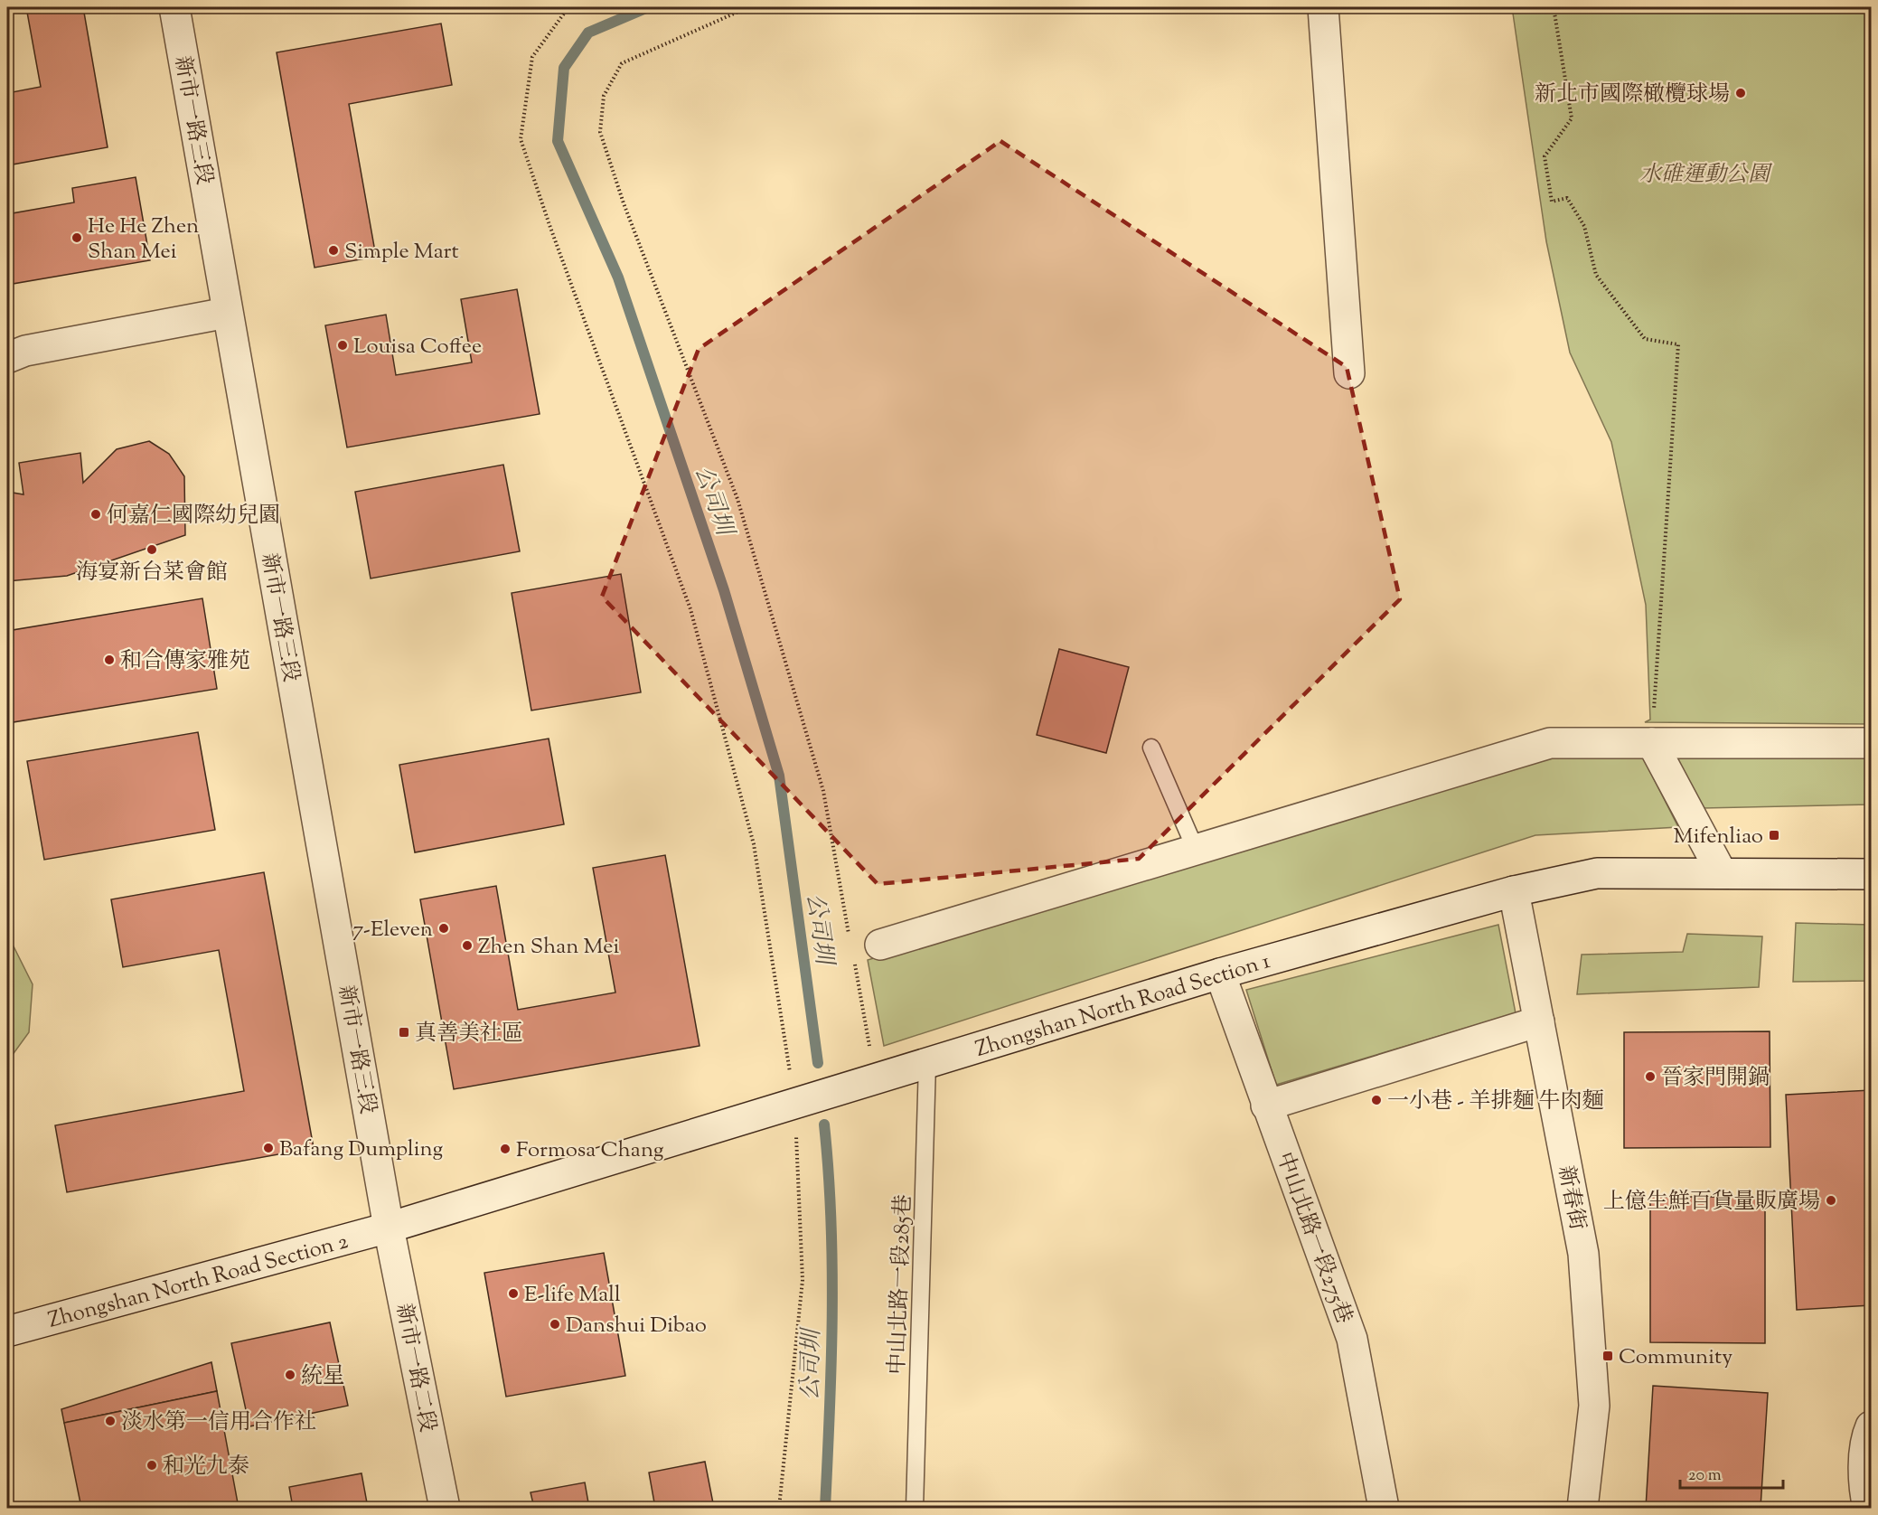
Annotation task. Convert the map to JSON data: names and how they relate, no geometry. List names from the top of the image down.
{
  "streets": {
    "street": [
      "新市一路三段",
      "Zhongshan North Road Section 1",
      "新春街",
      "中山北路一段275巷",
      "Zhongshan North Road Section 2",
      "新市一路二段"
    ],
    "lane": ["中山北路一段285巷"]
  },
  "crossings": [
    ["新市一路三段", "Zhongshan North Road Section 1"],
    ["新市一路三段", "Zhongshan North Road Section 2"],
    ["新市一路三段", "新市一路二段"],
    ["Zhongshan North Road Section 1", "新春街"],
    ["Zhongshan North Road Section 1", "中山北路一段275巷"],
    ["Zhongshan North Road Section 1", "Zhongshan North Road Section 2"],
    ["Zhongshan North Road Section 1", "中山北路一段285巷"],
    ["Zhongshan North Road Section 1", "新市一路二段"],
    ["Zhongshan North Road Section 2", "新市一路二段"]
  ],
  "water": ["公司圳"],
  "parks": ["水碓運動公園"],
  "places": {
    "other": [
      "新北市國際橄欖球場",
      "He He Zhen Shan Mei",
      "Simple Mart",
      "Louisa Coffee",
      "何嘉仁國際幼兒園",
      "海宴新台菜會館",
      "和合傳家雅苑",
      "7-Eleven",
      "Zhen Shan Mei",
      "晉家門開鍋",
      "一小巷 - 羊排麵 牛肉麵",
      "Bafang Dumpling",
      "Formosa Chang",
      "上億生鮮百貨量販廣場",
      "E-life Mall",
      "Danshui Dibao",
      "統星",
      "淡水第一信用合作社",
      "和光九泰"
    ],
    "transit": ["Mifenliao", "真善美社區", "Community"]
  },
  "scale_bar": "20 m"
}
